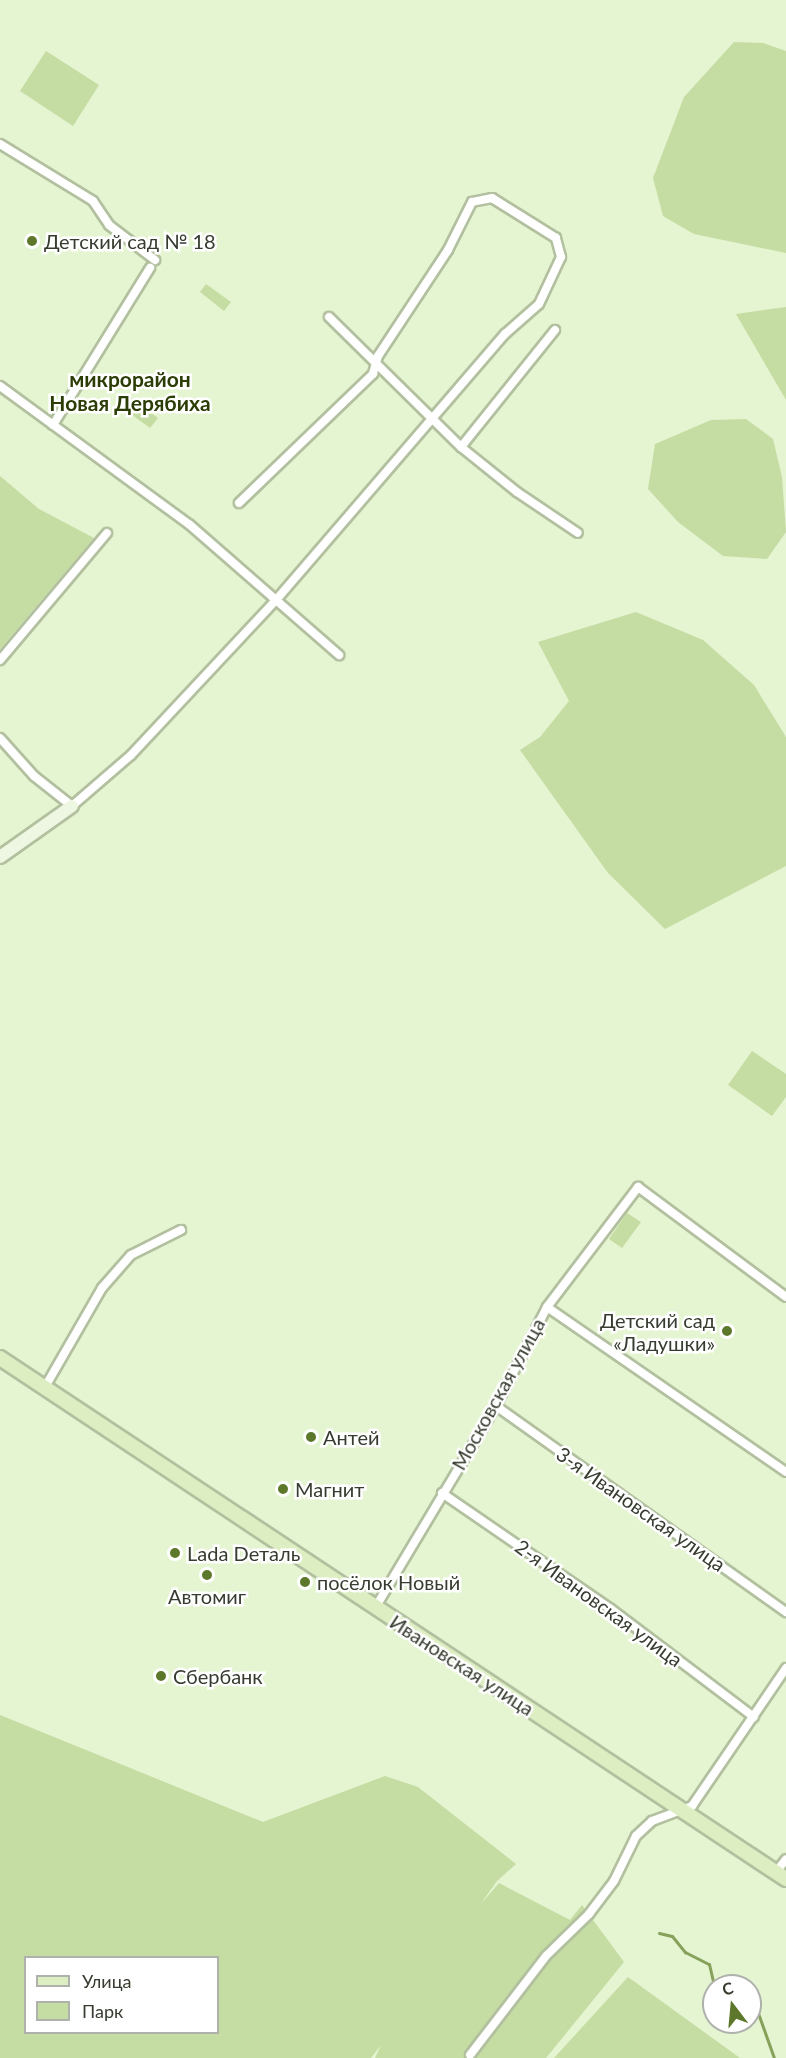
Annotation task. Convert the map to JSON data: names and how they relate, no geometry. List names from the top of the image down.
{
  "streets": {
    "main road": ["Ивановская улица"],
    "street": ["Московская улица", "3-я Ивановская улица", "2-я Ивановская улица"]
  },
  "crossings": [
    ["Московская улица", "3-я Ивановская улица"],
    ["Московская улица", "2-я Ивановская улица"],
    ["Московская улица", "Ивановская улица"]
  ],
  "districts": ["микрорайон Новая Дерябиха"],
  "places": [
    "Детский сад № 18",
    "Детский сад «Ладушки»",
    "Антей",
    "Магнит",
    "Lada Dеталь",
    "Автомиг",
    "посёлок Новый",
    "Сбербанк"
  ],
  "legend": ["Улица", "Парк"],
  "north": "top"
}
